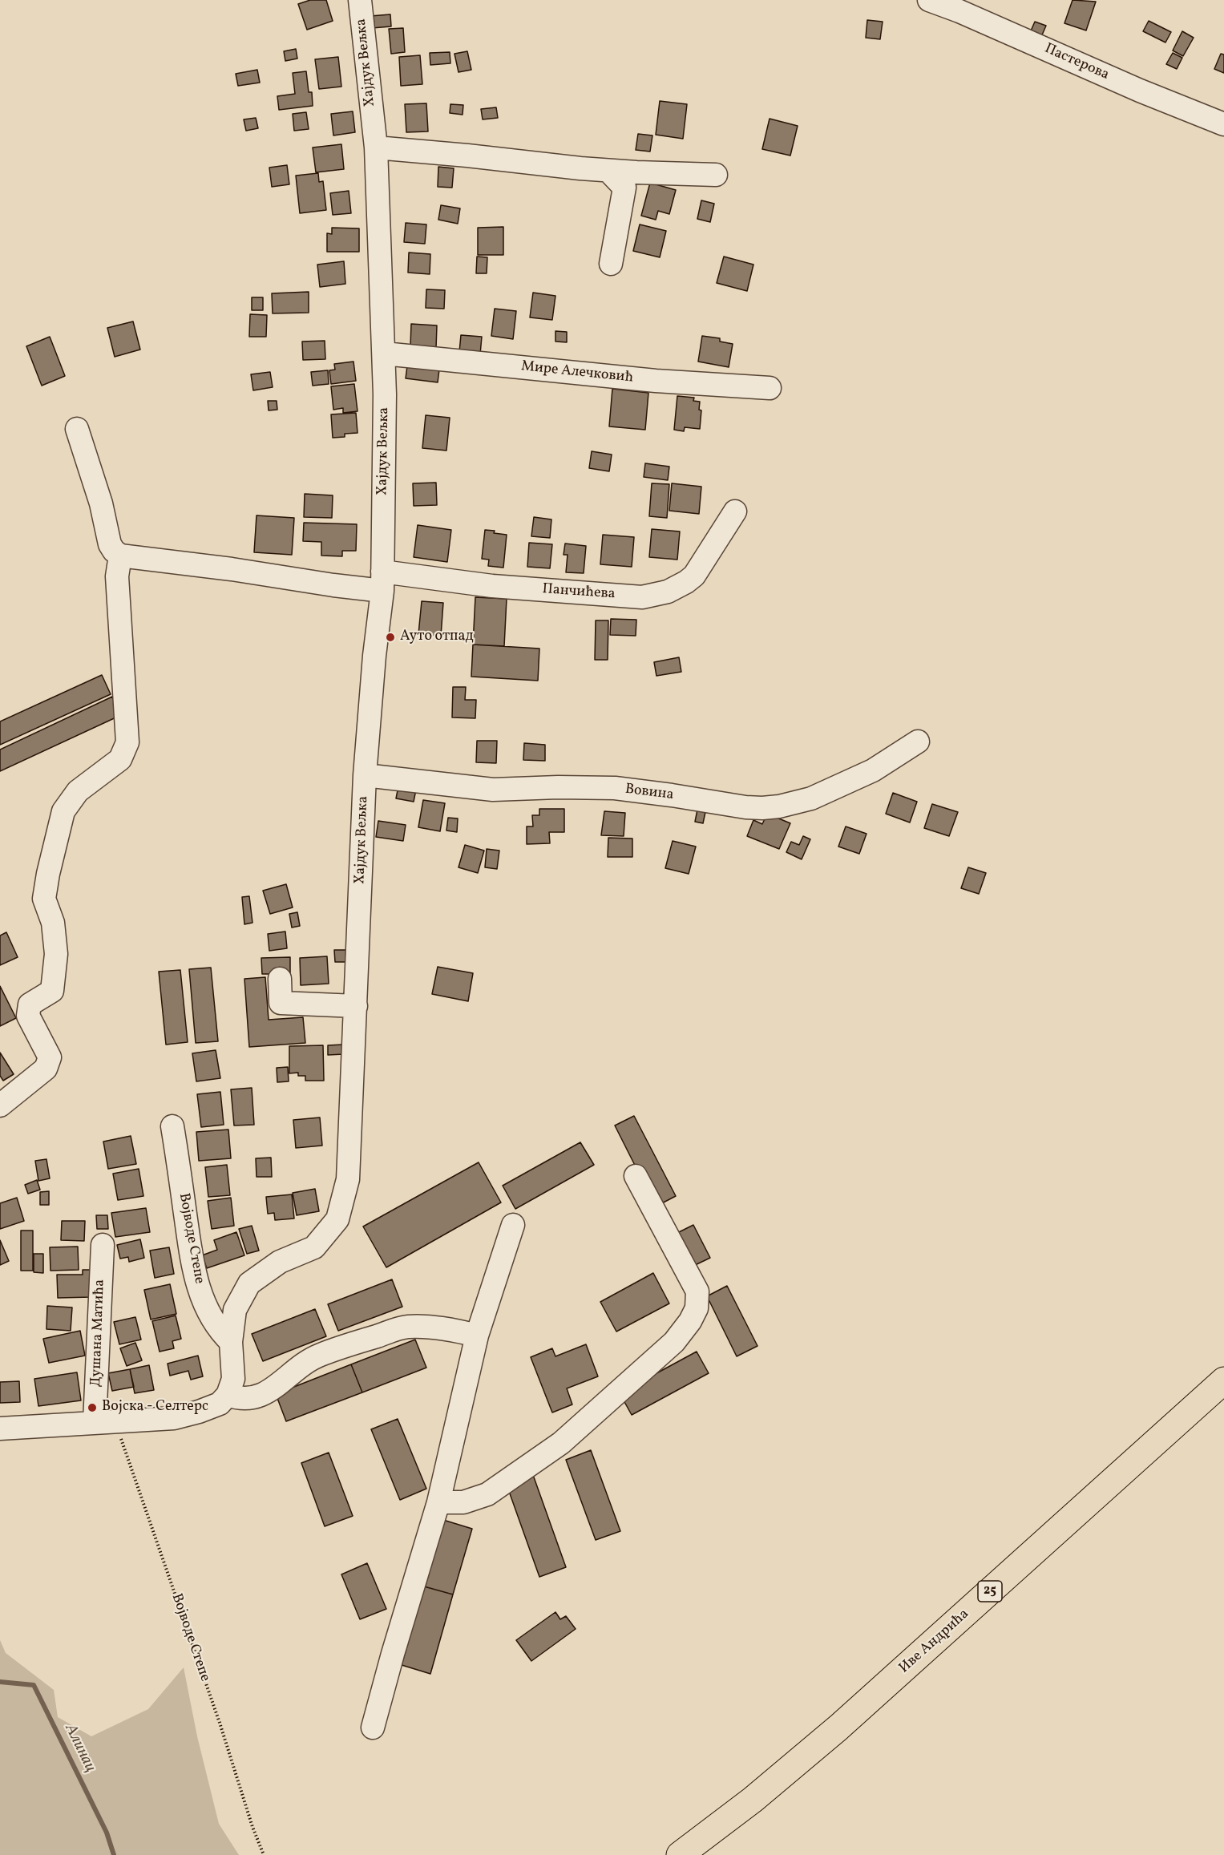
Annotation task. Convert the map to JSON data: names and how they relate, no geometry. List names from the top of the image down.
{
  "streets": {
    "main road": ["25", "Иве Андрића"],
    "street": [
      "Хајдук Вељка",
      "Пастерова",
      "Мире Алечковић",
      "Панчићева",
      "Вовина",
      "Војводе Степе",
      "Душана Матића"
    ]
  },
  "crossings": [
    ["Хајдук Вељка", "Мире Алечковић"],
    ["Хајдук Вељка", "Панчићева"],
    ["Хајдук Вељка", "Вовина"],
    ["Хајдук Вељка", "Војводе Степе"],
    ["Војводе Степе", "Душана Матића"]
  ],
  "water": ["Алинац"],
  "places": ["Ауто отпад", "Војска - Селтерс"]
}
